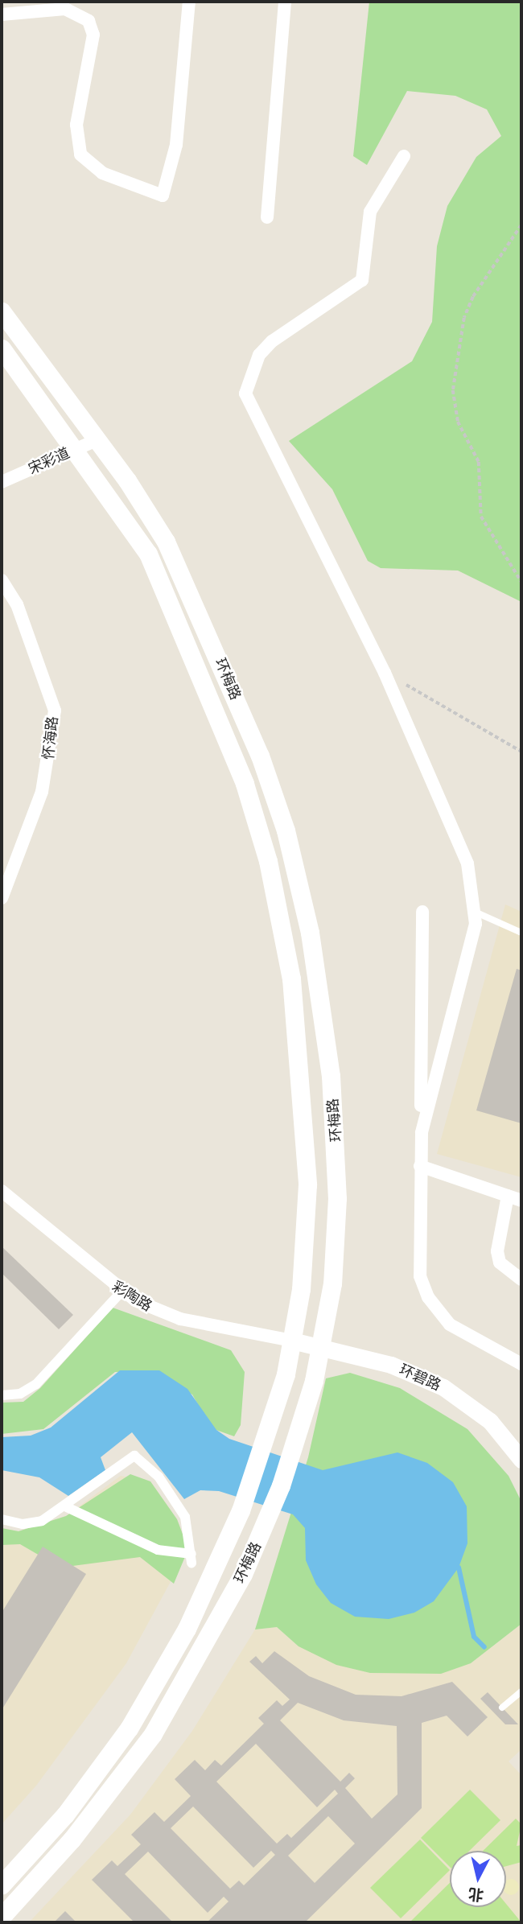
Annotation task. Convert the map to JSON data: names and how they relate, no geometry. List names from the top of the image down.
{
  "streets": {
    "main road": ["环梅路"],
    "street": [
      "宋彩道",
      "怀海路",
      "彩陶路",
      "环碧路"
    ]
  },
  "crossings": [
    ["宋彩道", "环梅路"],
    ["环梅路", "彩陶路"],
    ["环梅路", "环碧路"],
    ["彩陶路", "环碧路"]
  ],
  "north": "bottom"
}
